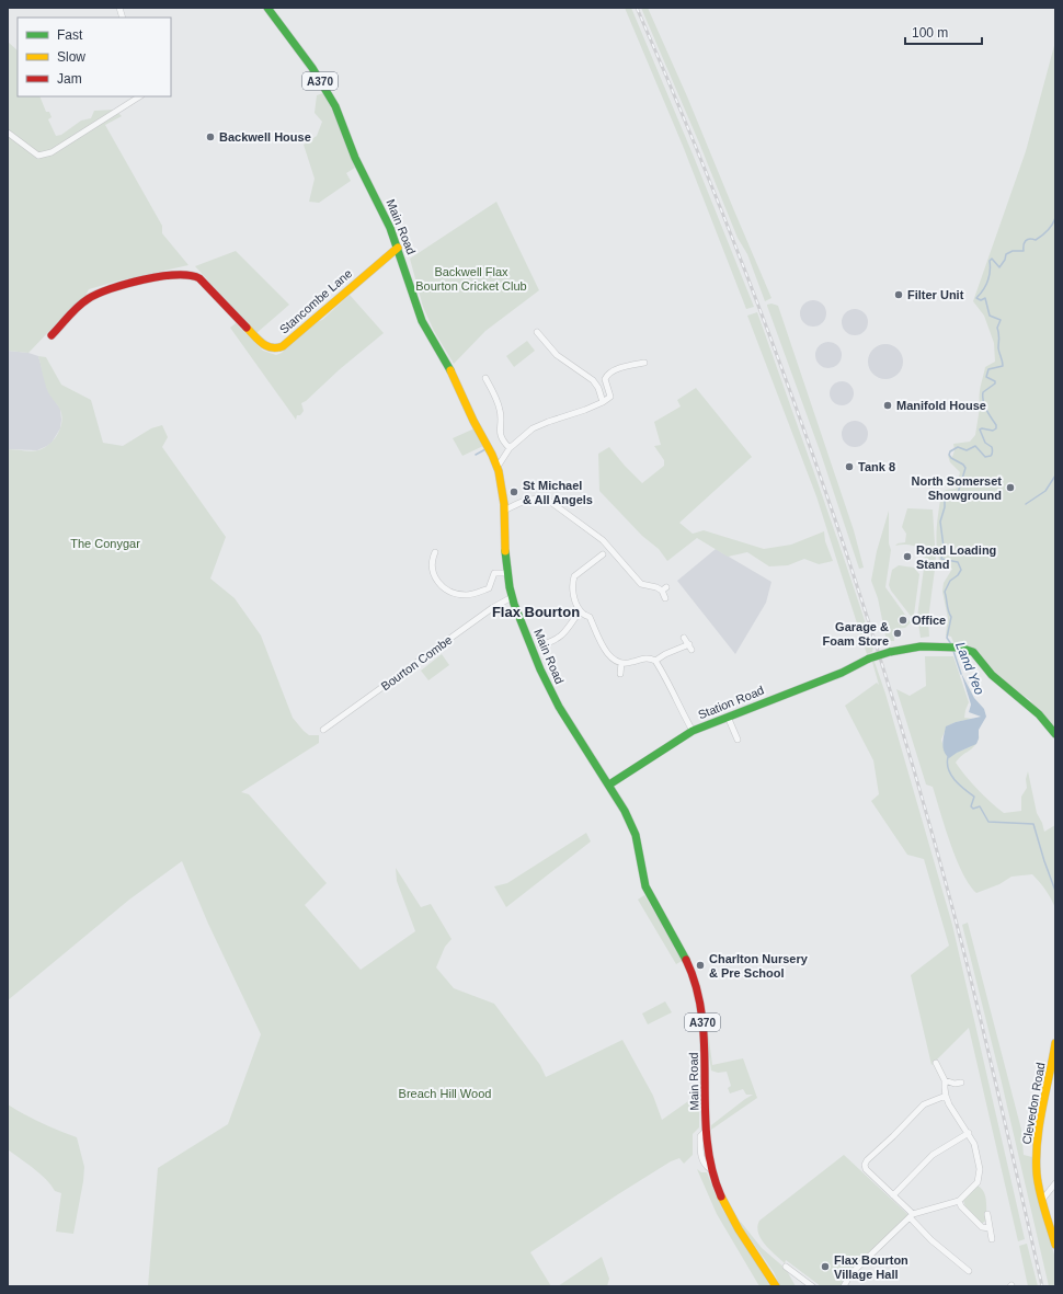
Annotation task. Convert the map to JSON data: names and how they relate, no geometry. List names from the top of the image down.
{
  "streets": {
    "main road": [
      "A370",
      "Main Road",
      "Stancombe Lane",
      "Station Road",
      "Clevedon Road"
    ],
    "street": ["Bourton Combe"]
  },
  "crossings": [
    ["Main Road", "Stancombe Lane"],
    ["Main Road", "Bourton Combe"],
    ["Main Road", "Station Road"]
  ],
  "districts": ["Flax Bourton"],
  "water": ["Land Yeo"],
  "parks": ["Backwell Flax Bourton Cricket Club", "The Conygar", "Breach Hill Wood"],
  "places": [
    "Backwell House",
    "Filter Unit",
    "Manifold House",
    "Tank 8",
    "North Somerset Showground",
    "St Michael & All Angels",
    "Road Loading Stand",
    "Office",
    "Garage & Foam Store",
    "Charlton Nursery & Pre School",
    "Flax Bourton Village Hall"
  ],
  "legend": ["Fast", "Slow", "Jam"],
  "scale_bar": "100 m"
}
